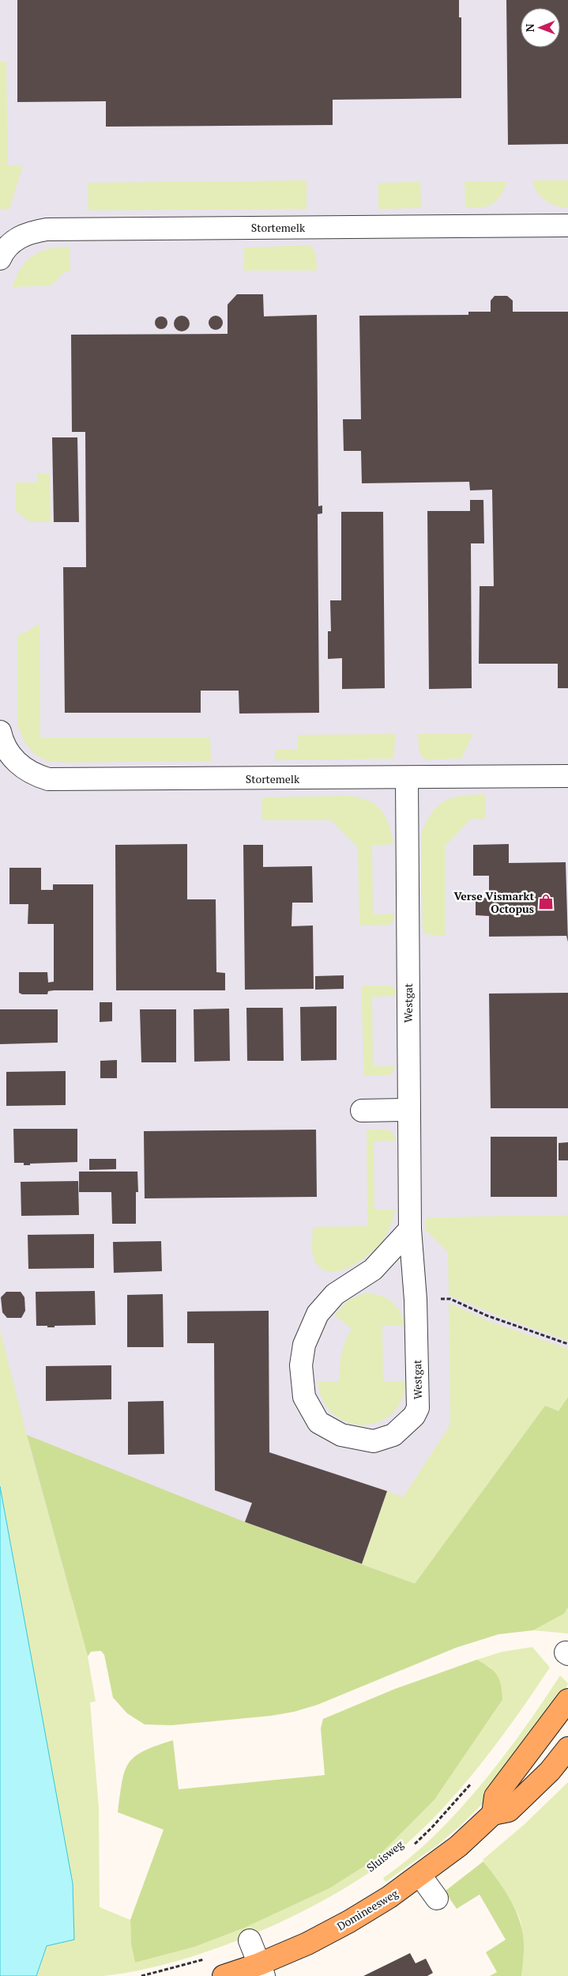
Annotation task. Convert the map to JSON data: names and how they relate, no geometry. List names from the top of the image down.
{
  "streets": {
    "main road": ["Domineesweg"],
    "street": ["Stortemelk", "Westgat"],
    "path": ["Sluisweg"]
  },
  "crossings": [
    ["Stortemelk", "Westgat"]
  ],
  "places": {
    "shop": ["Verse Vismarkt Octopus"]
  },
  "north": "left"
}
